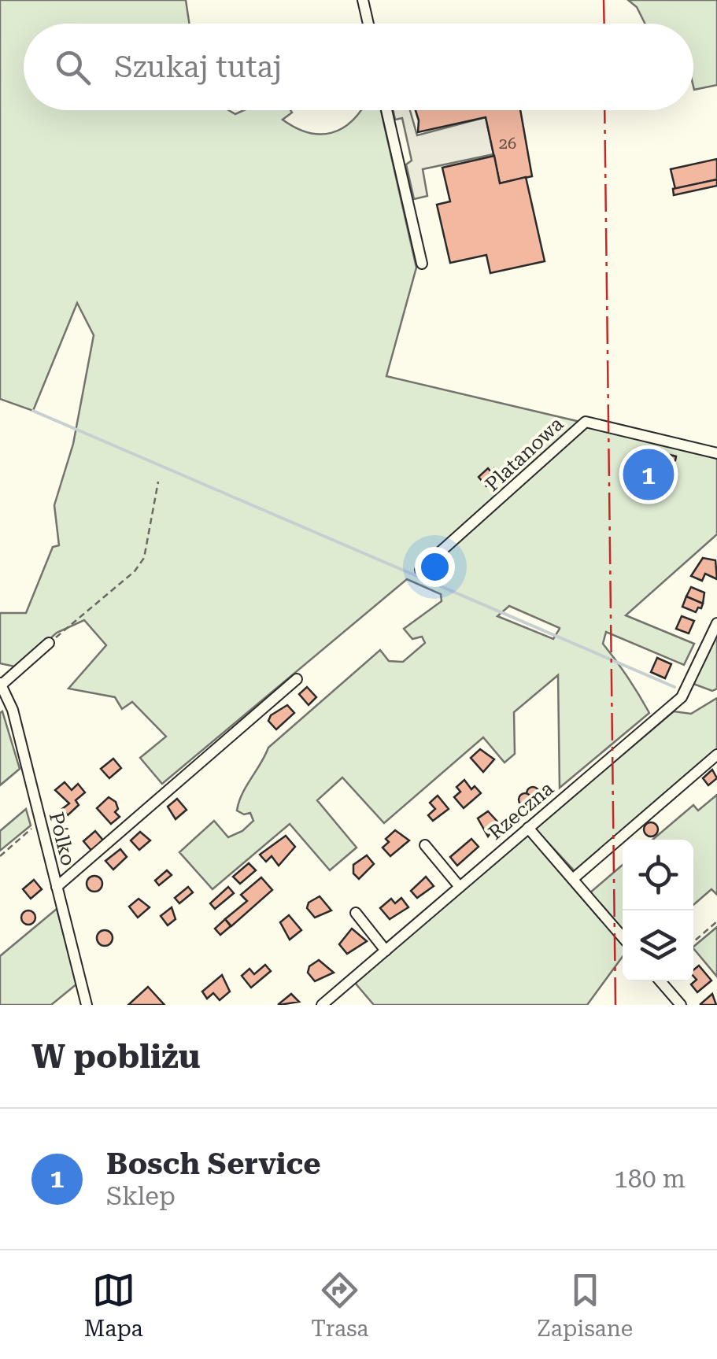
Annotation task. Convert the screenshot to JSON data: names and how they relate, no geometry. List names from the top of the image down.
{
  "streets": {
    "street": ["Platanowa", "Rzeczna", "Pólko"]
  },
  "house_numbers": ["26"],
  "page": {
    "search": "Szukaj tutaj",
    "pins": "1",
    "heading": "W pobliżu",
    "list": [
      {
        "mark": "1",
        "name": "Bosch Service",
        "note": "Sklep",
        "value": "180 m"
      }
    ],
    "nav": ["Mapa", "Trasa", "Zapisane"]
  }
}
